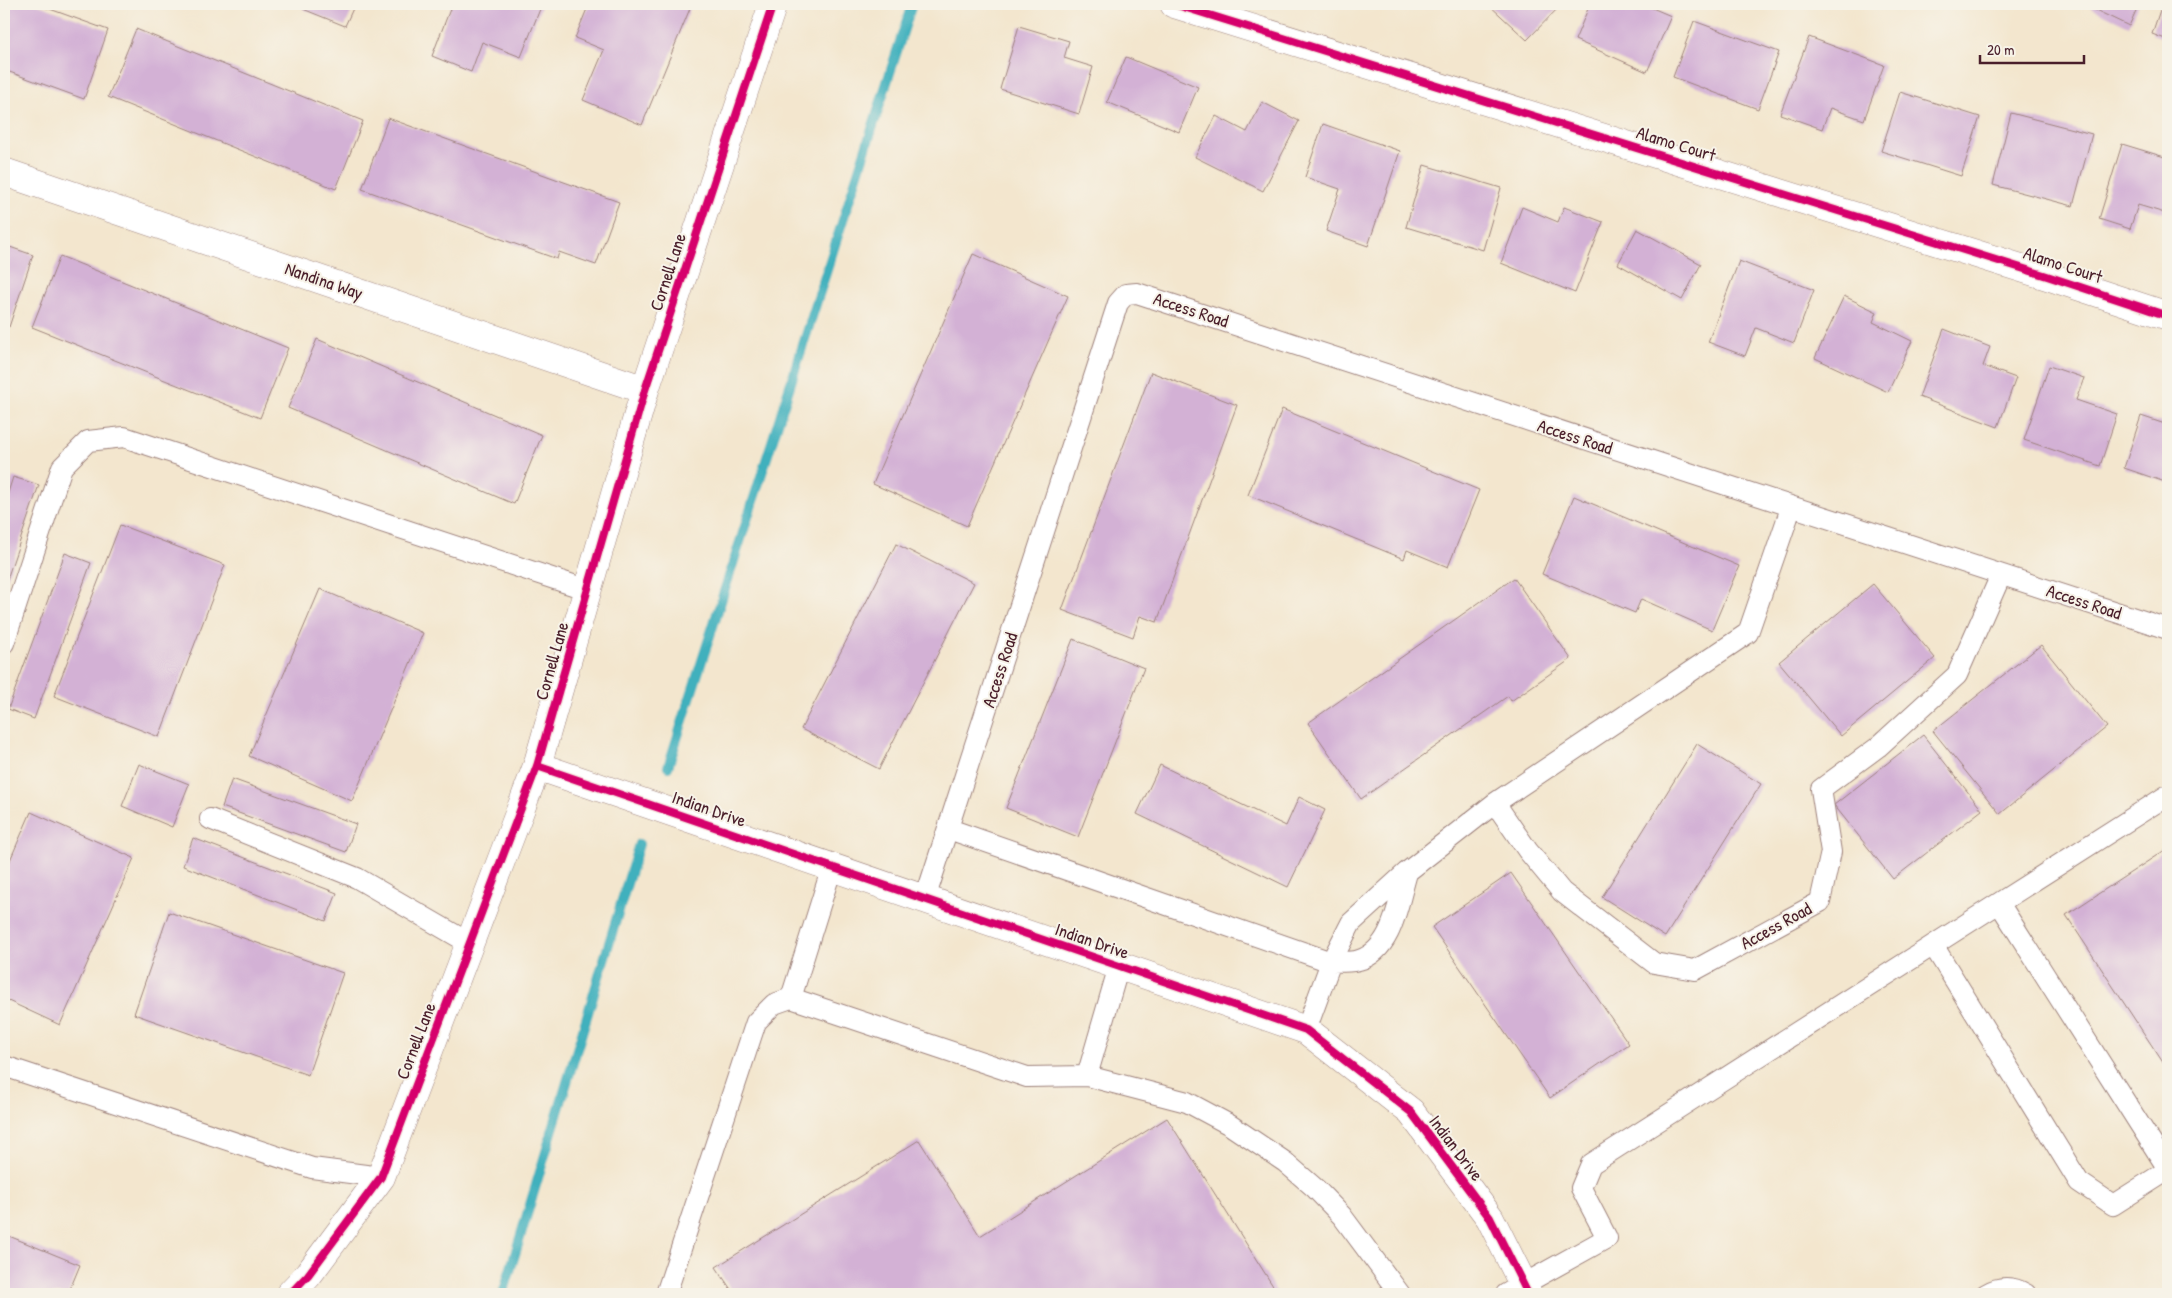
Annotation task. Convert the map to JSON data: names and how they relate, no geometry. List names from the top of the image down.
{
  "streets": {
    "street": [
      "Alamo Court",
      "Cornell Lane",
      "Nandina Way",
      "Indian Drive"
    ],
    "lane": ["Access Road"]
  },
  "crossings": [
    ["Cornell Lane", "Nandina Way"],
    ["Cornell Lane", "Indian Drive"],
    ["Access Road", "Indian Drive"]
  ],
  "scale_bar": "20 m"
}
